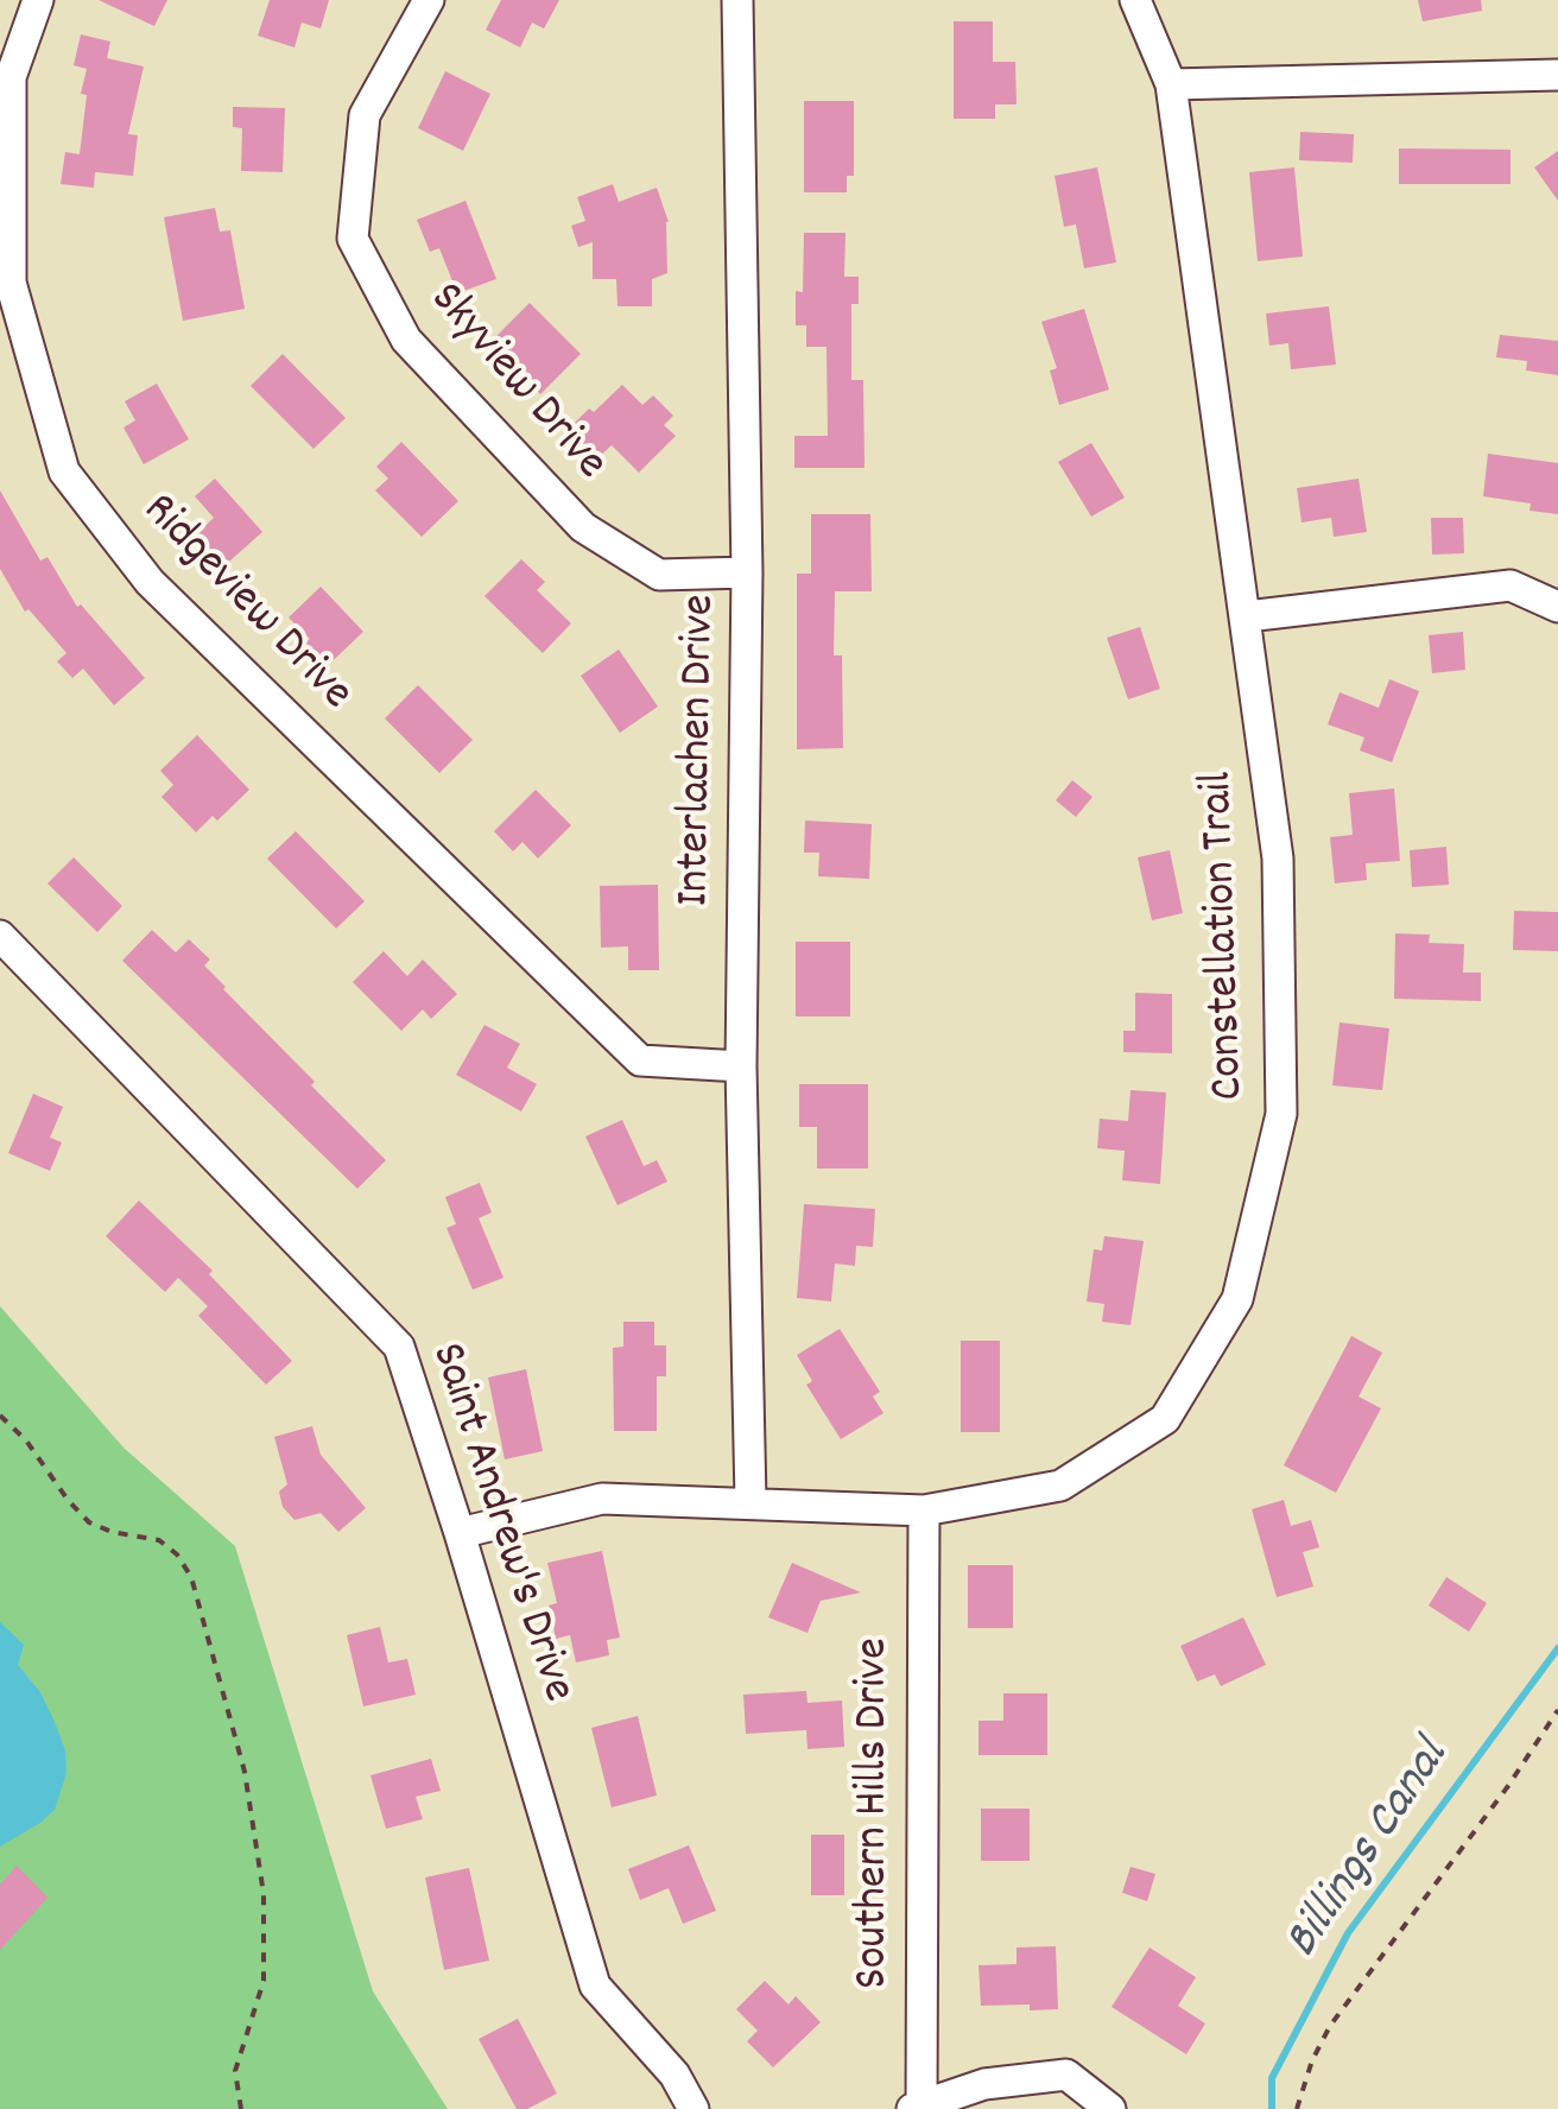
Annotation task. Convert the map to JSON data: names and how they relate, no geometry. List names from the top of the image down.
{
  "streets": {
    "street": [
      "Skyview Drive",
      "Ridgeview Drive",
      "Interlachen Drive",
      "Constellation Trail",
      "Saint Andrew's Drive",
      "Southern Hills Drive"
    ]
  },
  "crossings": [
    ["Skyview Drive", "Interlachen Drive"],
    ["Ridgeview Drive", "Interlachen Drive"],
    ["Interlachen Drive", "Constellation Trail"],
    ["Constellation Trail", "Saint Andrew's Drive"],
    ["Constellation Trail", "Southern Hills Drive"]
  ],
  "water": ["Billings Canal"]
}
